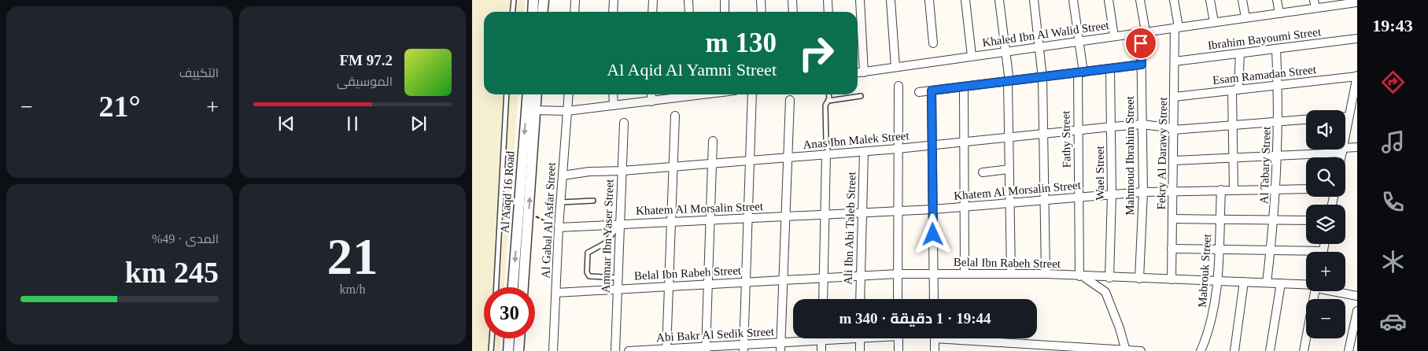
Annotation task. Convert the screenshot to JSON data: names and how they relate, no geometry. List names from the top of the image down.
{
  "streets": {
    "street": [
      "Khaled Ibn Al Walid Street",
      "Ibrahim Bayoumi Street",
      "Esam Ramadan Street",
      "Fathy Street",
      "Anas Ibn Malek Street",
      "Fekry Al Darawy Street",
      "Mahmoud Ibrahim Street",
      "Al Tabary Street",
      "Wael Street",
      "Khatem Al Morsalin Street",
      "Al Aaqd 16 Road",
      "Al Gabal Al Asfar Street",
      "Ali Ibn Abi Taleb Street",
      "Ammar Ibn Yaser Street",
      "Belal Ibn Rabeh Street",
      "Mabrouk Street",
      "Abi Bakr Al Sedik Street"
    ]
  },
  "crossings": [
    ["Khaled Ibn Al Walid Street", "Fathy Street"],
    ["Khaled Ibn Al Walid Street", "Fekry Al Darawy Street"],
    ["Khaled Ibn Al Walid Street", "Mahmoud Ibrahim Street"],
    ["Ibrahim Bayoumi Street", "Fekry Al Darawy Street"],
    ["Ibrahim Bayoumi Street", "Al Tabary Street"],
    ["Esam Ramadan Street", "Fekry Al Darawy Street"],
    ["Esam Ramadan Street", "Al Tabary Street"],
    ["Fathy Street", "Anas Ibn Malek Street"],
    ["Fathy Street", "Khatem Al Morsalin Street"],
    ["Fathy Street", "Belal Ibn Rabeh Street"],
    ["Anas Ibn Malek Street", "Fekry Al Darawy Street"],
    ["Anas Ibn Malek Street", "Mahmoud Ibrahim Street"],
    ["Anas Ibn Malek Street", "Al Tabary Street"],
    ["Anas Ibn Malek Street", "Wael Street"],
    ["Anas Ibn Malek Street", "Al Gabal Al Asfar Street"],
    ["Anas Ibn Malek Street", "Ali Ibn Abi Taleb Street"],
    ["Anas Ibn Malek Street", "Ammar Ibn Yaser Street"],
    ["Fekry Al Darawy Street", "Khatem Al Morsalin Street"],
    ["Fekry Al Darawy Street", "Belal Ibn Rabeh Street"],
    ["Mahmoud Ibrahim Street", "Khatem Al Morsalin Street"],
    ["Mahmoud Ibrahim Street", "Belal Ibn Rabeh Street"],
    ["Al Tabary Street", "Khatem Al Morsalin Street"],
    ["Al Tabary Street", "Belal Ibn Rabeh Street"],
    ["Wael Street", "Khatem Al Morsalin Street"],
    ["Wael Street", "Belal Ibn Rabeh Street"],
    ["Khatem Al Morsalin Street", "Al Gabal Al Asfar Street"],
    ["Khatem Al Morsalin Street", "Ali Ibn Abi Taleb Street"],
    ["Khatem Al Morsalin Street", "Ammar Ibn Yaser Street"],
    ["Khatem Al Morsalin Street", "Mabrouk Street"],
    ["Al Gabal Al Asfar Street", "Belal Ibn Rabeh Street"],
    ["Ali Ibn Abi Taleb Street", "Belal Ibn Rabeh Street"],
    ["Ammar Ibn Yaser Street", "Belal Ibn Rabeh Street"],
    ["Belal Ibn Rabeh Street", "Mabrouk Street"]
  ],
  "page": {
    "tabs": "19:43",
    "tile": [
      "التكييف",
      ["21", "km/h"],
      ["المدى · 49%", "245 km"]
    ],
    "turn": ["130 m", "Al Aqid Al Yamni Street"],
    "song": ["97.2 FM", "الموسيقى"],
    "heat": ["−", "21°", "+"],
    "map_buttons": ["+", "−"],
    "limit": "30",
    "trip": "19:44 · 1 دقيقة · 340 m"
  }
}
